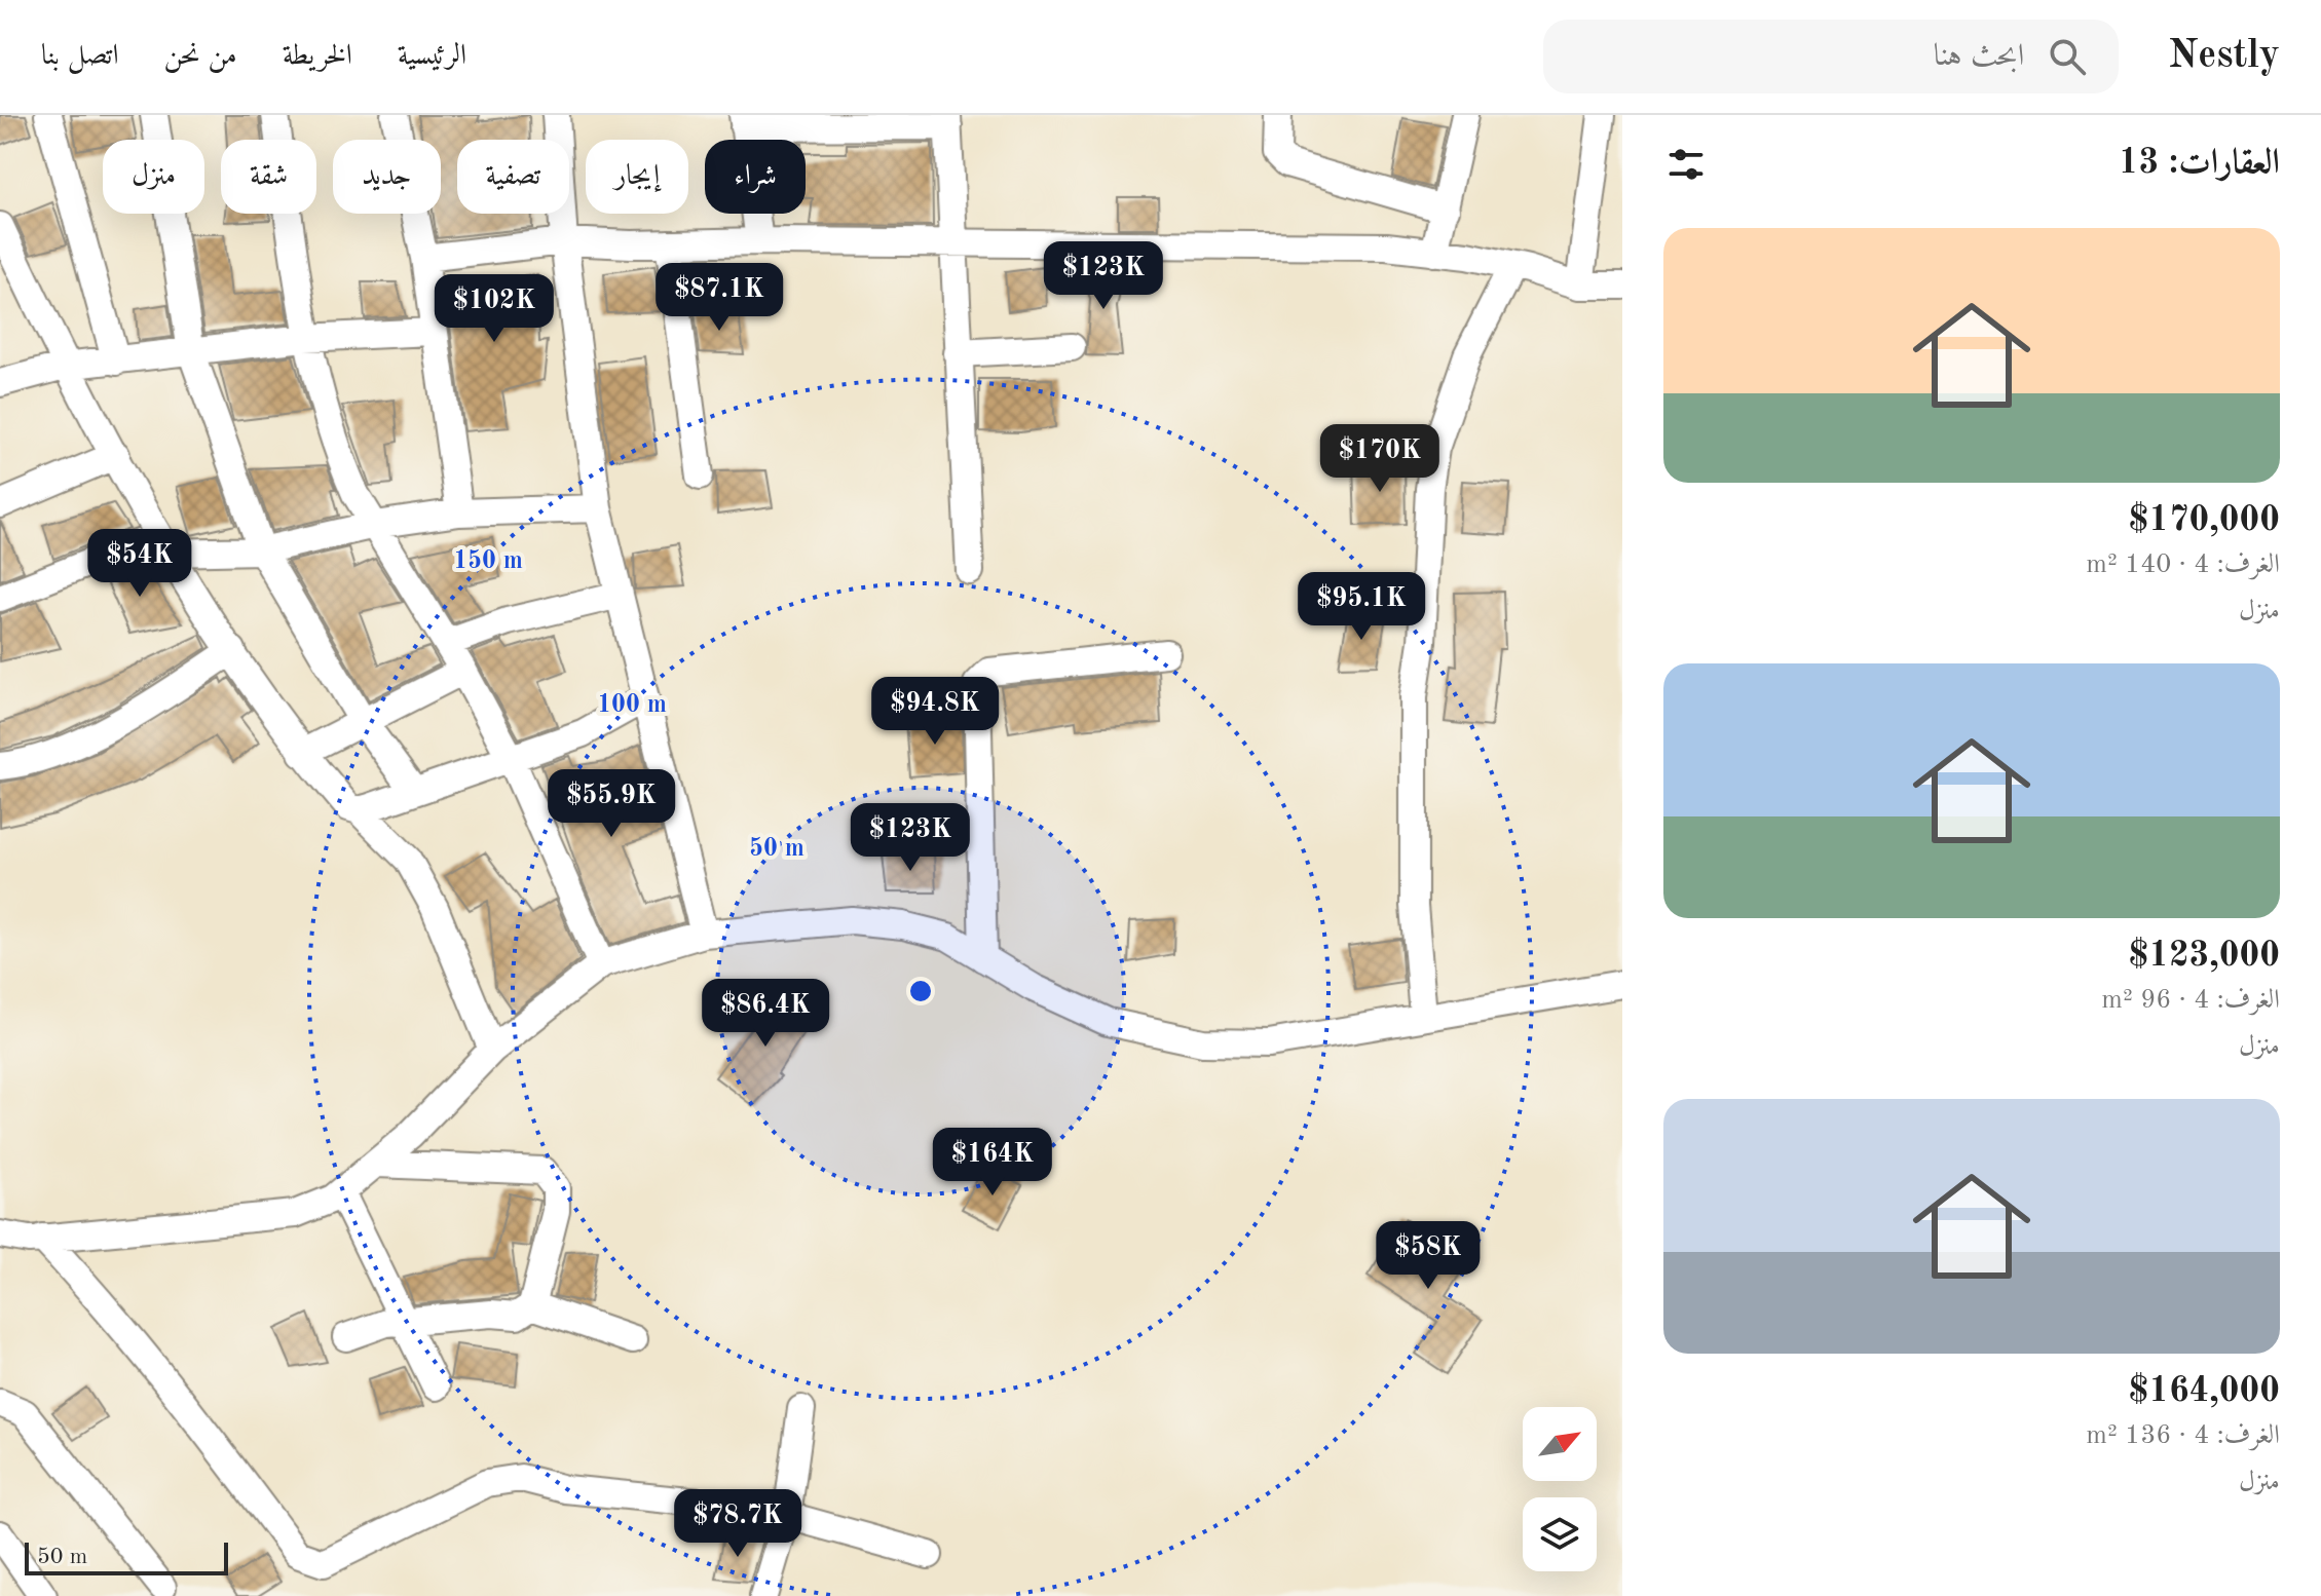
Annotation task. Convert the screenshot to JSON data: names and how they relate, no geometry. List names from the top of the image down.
{
  "scale_bar": "50 m",
  "north": "top right",
  "page": {
    "header": "Nestly",
    "search": "ابحث هنا",
    "nav": [
      "الرئيسية",
      "الخريطة",
      "من نحن",
      "اتصل بنا"
    ],
    "heading": "العقارات: 13",
    "chip": [
      "شراء",
      "إيجار",
      "تصفية",
      "جديد",
      "شقة",
      "منزل"
    ],
    "list": [
      {
        "name": "$170,000",
        "note": "الغرف: 4 · 140 m² · منزل"
      },
      {
        "name": "$123,000",
        "note": "الغرف: 4 · 96 m² · منزل"
      },
      {
        "name": "$164,000",
        "note": "الغرف: 4 · 136 m² · منزل"
      }
    ],
    "price": [
      "$123K",
      "$87.1K",
      "$102K",
      "$170K",
      "$54K",
      "$95.1K",
      "$94.8K",
      "$55.9K",
      "$123K",
      "$86.4K",
      "$164K",
      "$58K",
      "$78.7K"
    ],
    "scale": "50 m"
  },
  "rings": ["150 m", "100 m", "50 m"]
}
